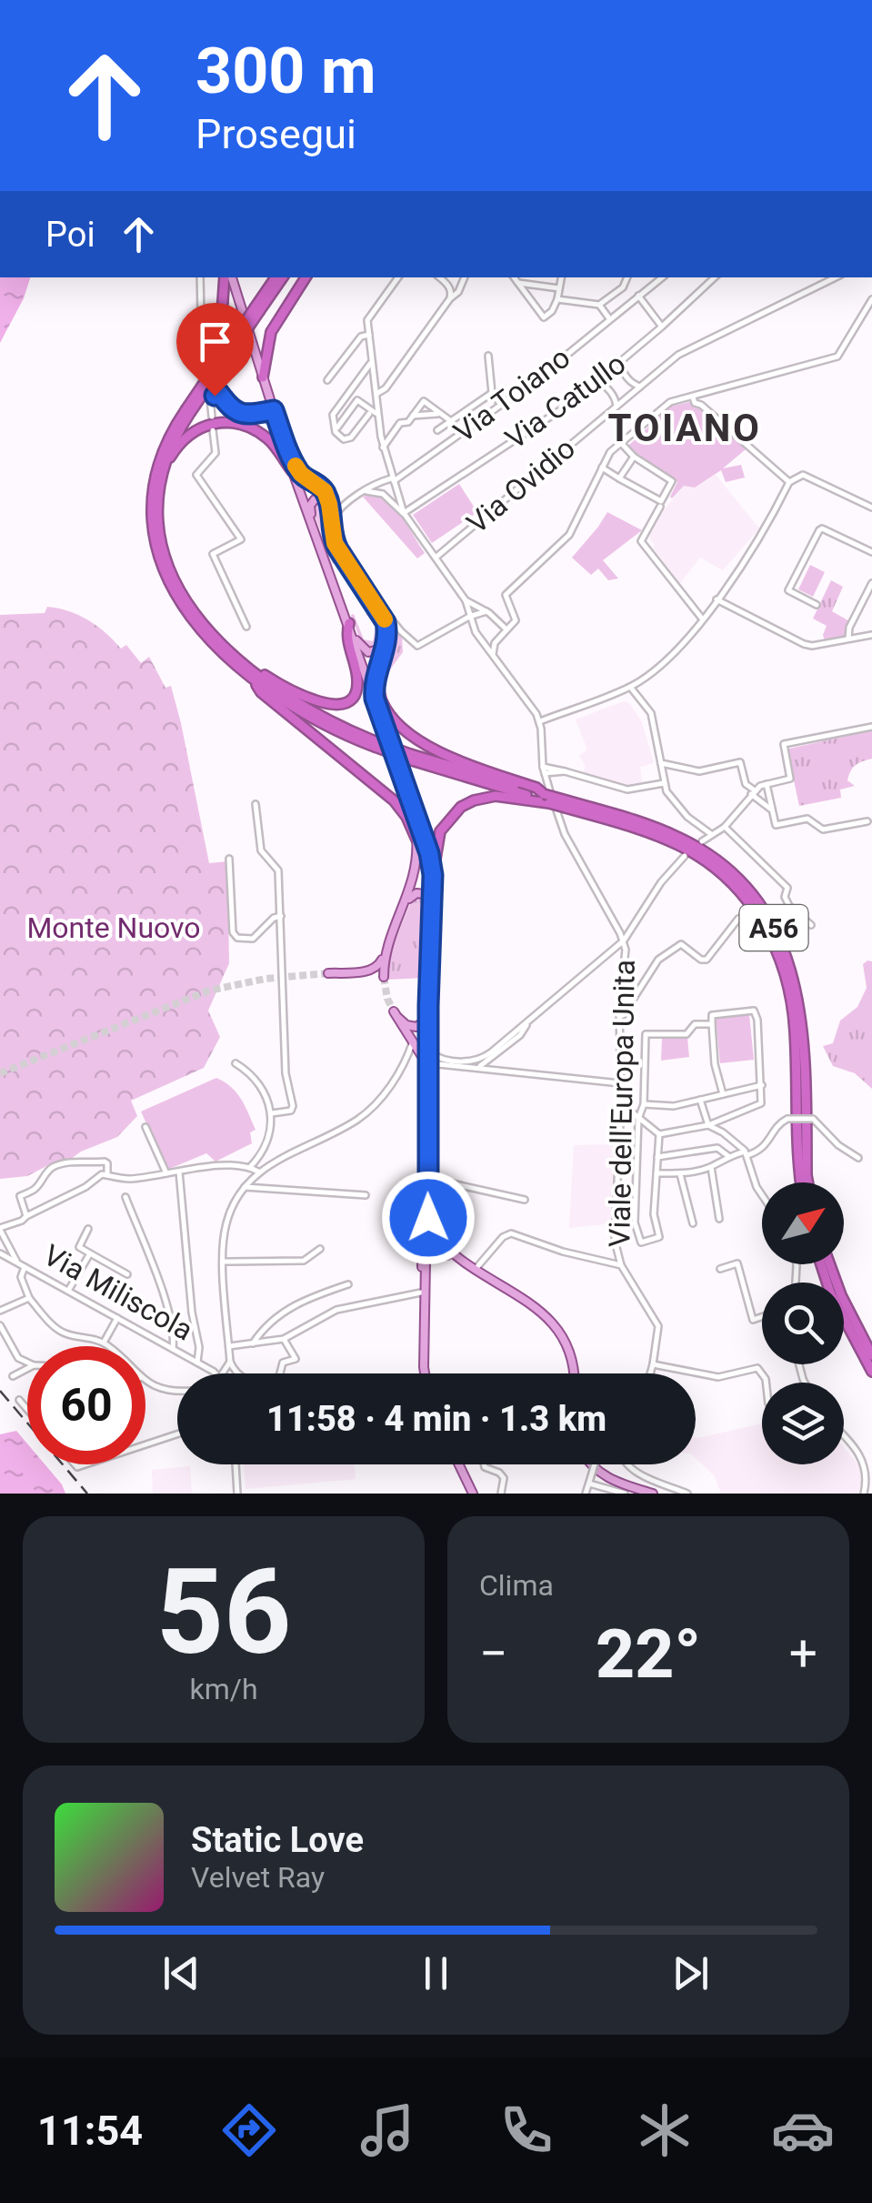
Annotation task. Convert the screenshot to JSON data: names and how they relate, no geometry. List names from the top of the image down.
{
  "streets": {
    "highway": ["A56"],
    "street": [
      "Via Toiano",
      "Via Catullo",
      "Via Ovidio",
      "Viale dell'Europa Unita",
      "Via Miliscola"
    ]
  },
  "districts": ["TOIANO"],
  "parks": ["Monte Nuovo"],
  "north": "top right",
  "page": {
    "turn": ["300 m", "Prosegui"],
    "then": "Poi",
    "limit": "60",
    "trip": "11:58 · 4 min · 1.3 km",
    "tile": [
      ["56", "km/h"],
      "Clima"
    ],
    "heat": ["−", "22°", "+"],
    "song": ["Static Love", "Velvet Ray"],
    "tabs": "11:54"
  }
}
